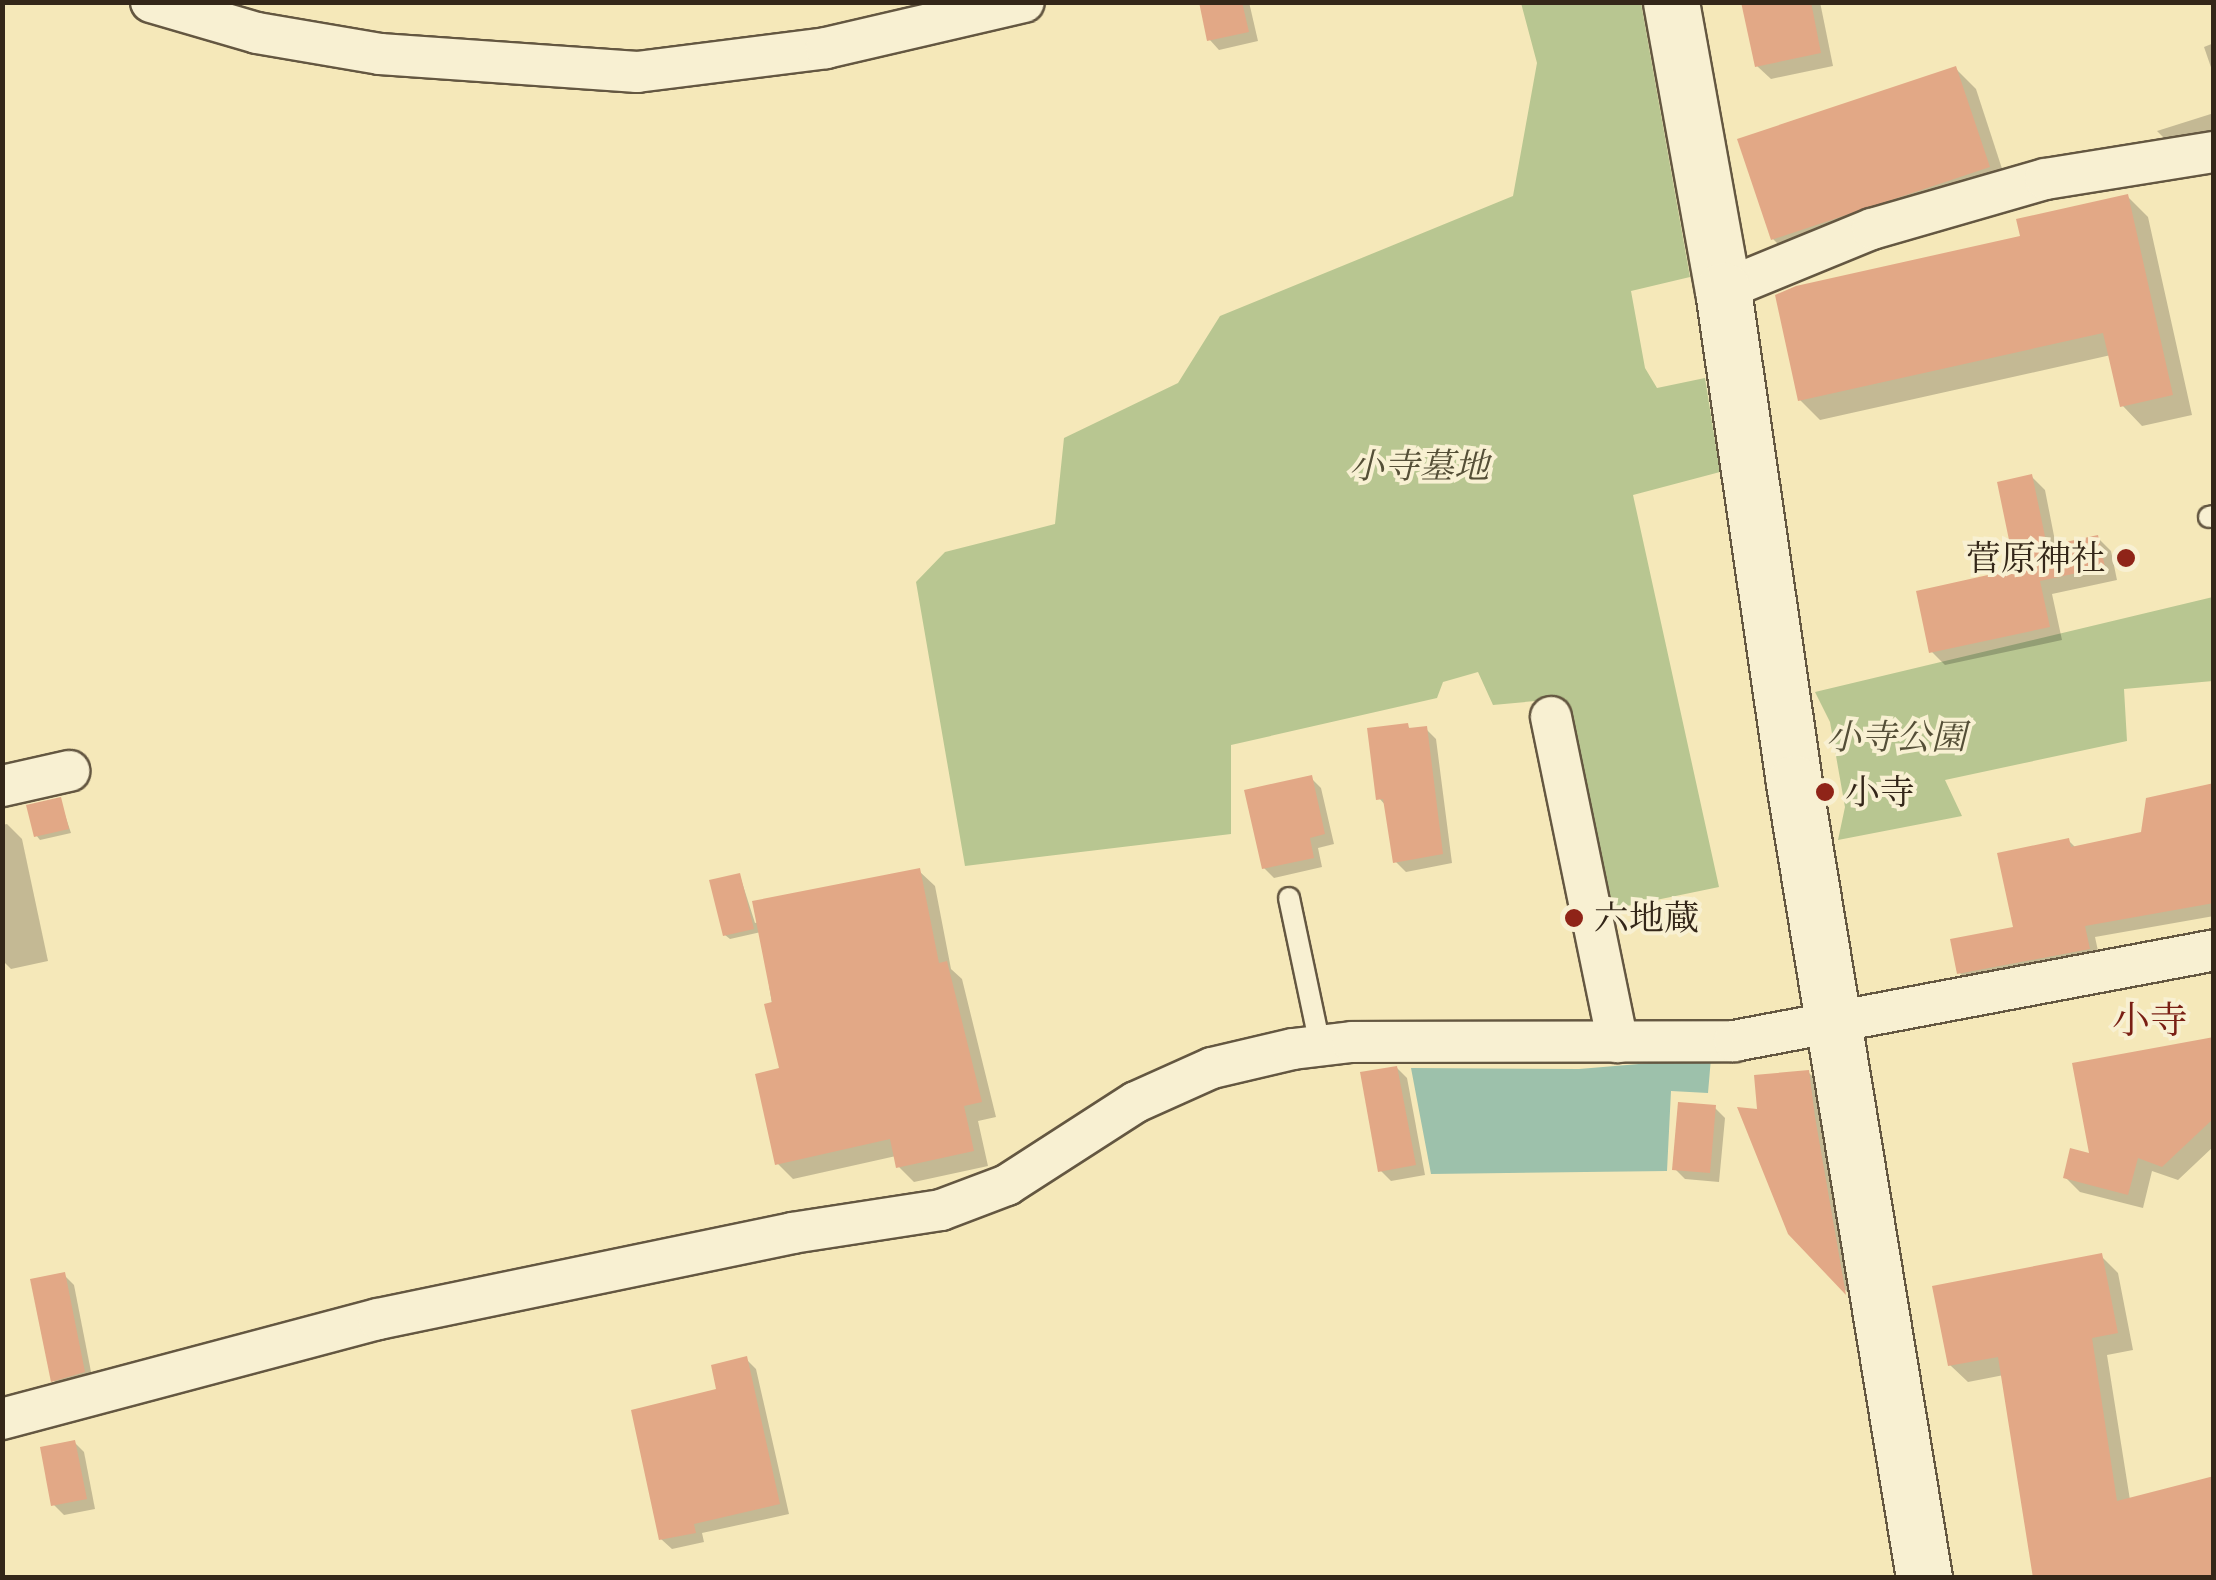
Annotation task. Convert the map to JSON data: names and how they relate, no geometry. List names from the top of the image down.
{
  "districts": ["小寺"],
  "parks": ["小寺墓地", "小寺公園"],
  "places": ["菅原神社", "小寺", "六地蔵"]
}
